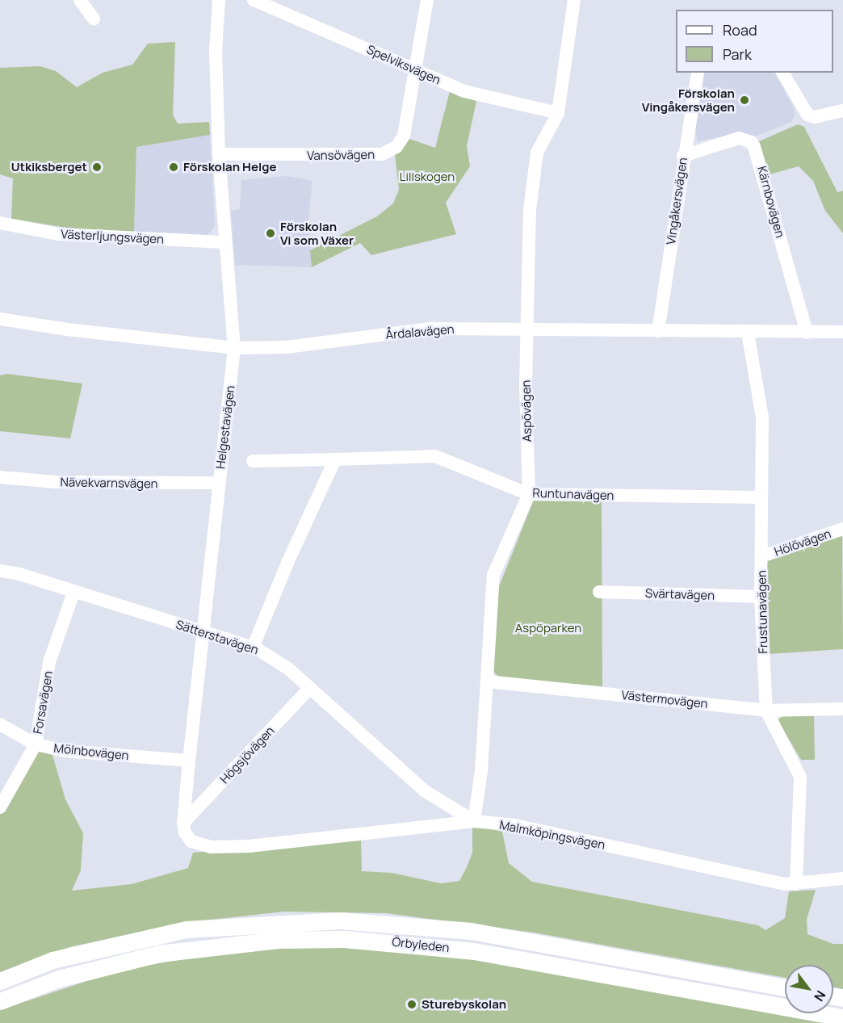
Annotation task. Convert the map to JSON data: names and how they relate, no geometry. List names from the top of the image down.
{
  "streets": {
    "main road": ["Örbyleden"],
    "street": [
      "Spelviksvägen",
      "Vansövägen",
      "Vingåkersvägen",
      "Kärnbovägen",
      "Västerljungsvägen",
      "Årdalavägen",
      "Aspövägen",
      "Helgestavägen",
      "Nävekvarnsvägen",
      "Runtunavägen",
      "Hölövägen",
      "Svärtavägen",
      "Frustunavägen",
      "Sätterstavägen",
      "Västermovägen",
      "Forsavägen",
      "Mölnbovägen",
      "Högsjövägen",
      "Malmköpingsvägen"
    ]
  },
  "crossings": [
    ["Spelviksvägen", "Vansövägen"],
    ["Spelviksvägen", "Aspövägen"],
    ["Vansövägen", "Helgestavägen"],
    ["Vingåkersvägen", "Kärnbovägen"],
    ["Vingåkersvägen", "Årdalavägen"],
    ["Kärnbovägen", "Årdalavägen"],
    ["Västerljungsvägen", "Helgestavägen"],
    ["Årdalavägen", "Aspövägen"],
    ["Årdalavägen", "Helgestavägen"],
    ["Årdalavägen", "Frustunavägen"],
    ["Aspövägen", "Runtunavägen"],
    ["Aspövägen", "Sätterstavägen"],
    ["Aspövägen", "Västermovägen"],
    ["Aspövägen", "Malmköpingsvägen"],
    ["Helgestavägen", "Nävekvarnsvägen"],
    ["Helgestavägen", "Sätterstavägen"],
    ["Helgestavägen", "Mölnbovägen"],
    ["Helgestavägen", "Högsjövägen"],
    ["Helgestavägen", "Malmköpingsvägen"],
    ["Runtunavägen", "Frustunavägen"],
    ["Hölövägen", "Frustunavägen"],
    ["Svärtavägen", "Frustunavägen"],
    ["Frustunavägen", "Västermovägen"],
    ["Frustunavägen", "Malmköpingsvägen"],
    ["Sätterstavägen", "Forsavägen"],
    ["Sätterstavägen", "Högsjövägen"],
    ["Sätterstavägen", "Malmköpingsvägen"],
    ["Forsavägen", "Mölnbovägen"],
    ["Högsjövägen", "Malmköpingsvägen"]
  ],
  "parks": ["Lillskogen", "Aspöparken"],
  "places": [
    "Förskolan Vingåkersvägen",
    "Utkiksberget",
    "Förskolan Helge",
    "Förskolan Vi som Växer",
    "Sturebyskolan"
  ],
  "legend": ["Road", "Park"],
  "north": "bottom right"
}
